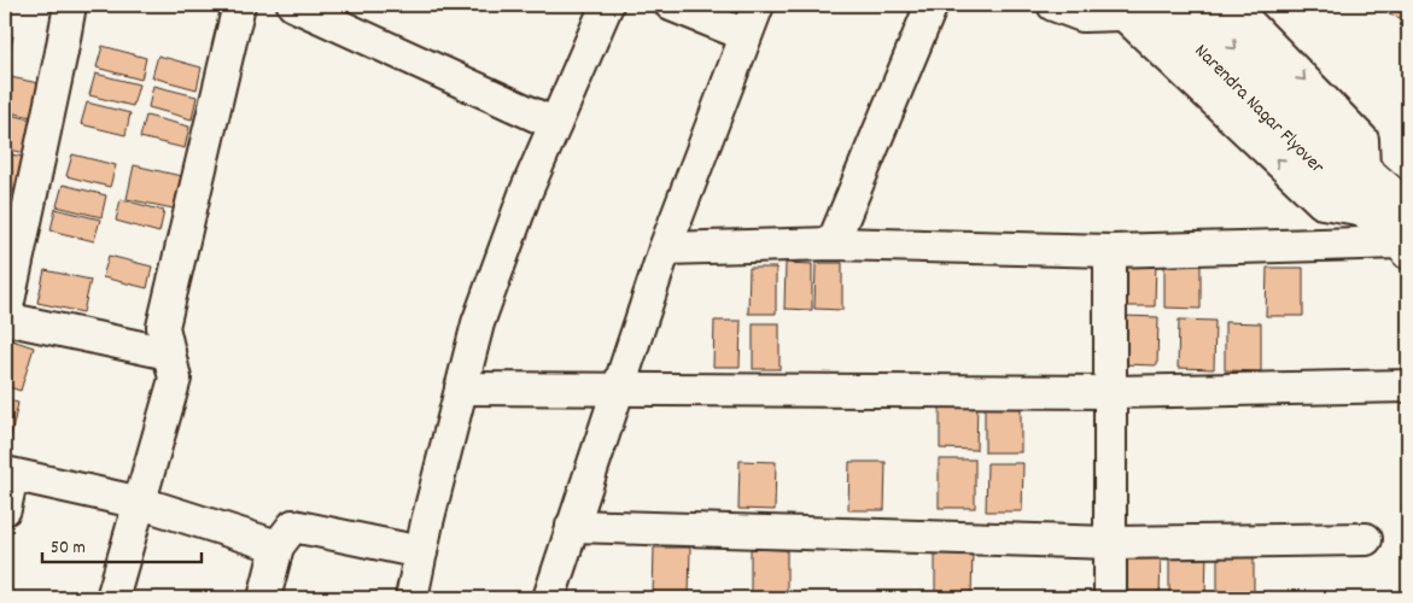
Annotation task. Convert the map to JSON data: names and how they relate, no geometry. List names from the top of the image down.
{
  "streets": {
    "main road": ["Narendra Nagar Flyover"]
  },
  "scale_bar": "50 m"
}
